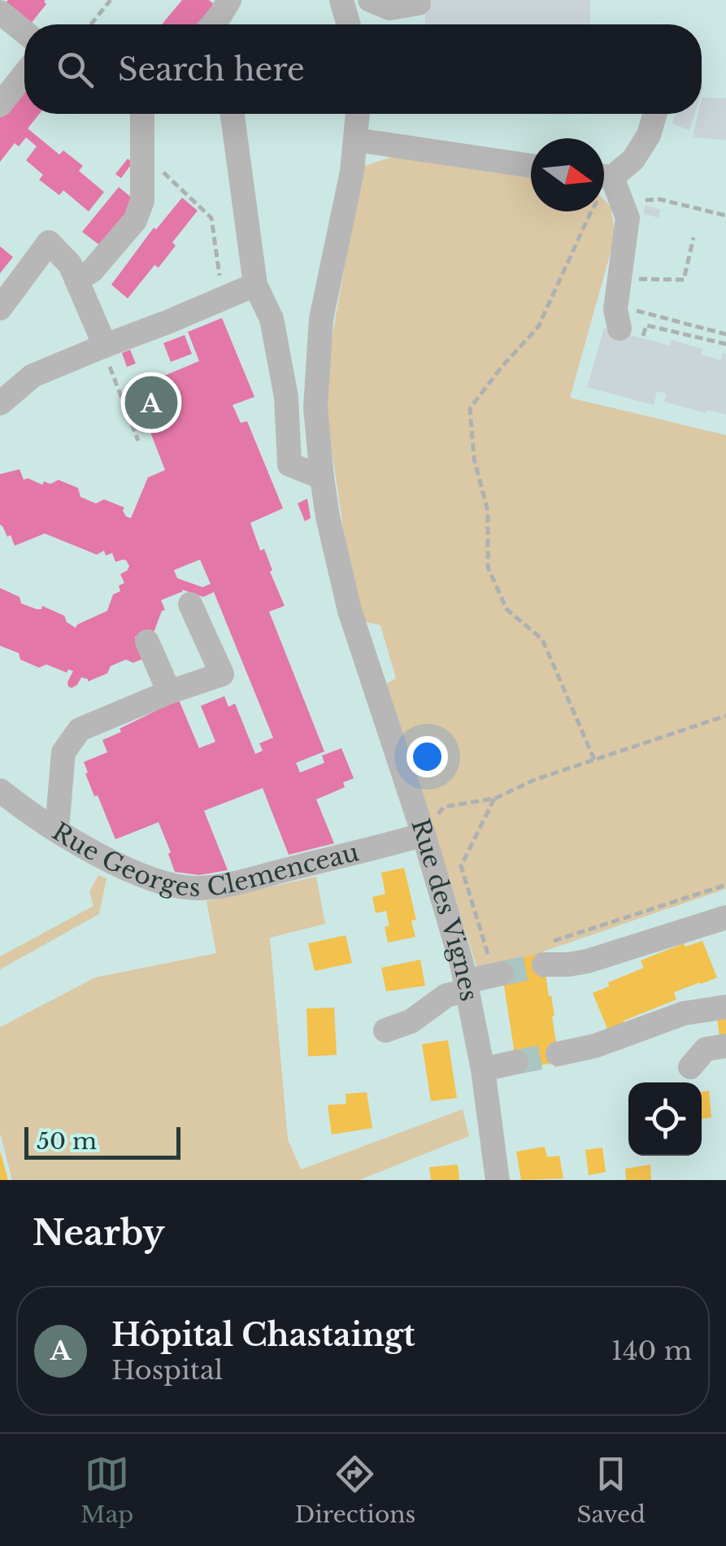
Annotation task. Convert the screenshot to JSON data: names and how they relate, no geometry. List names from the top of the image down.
{
  "streets": {
    "street": ["Rue Georges Clemenceau", "Rue des Vignes"]
  },
  "crossings": [
    ["Rue Georges Clemenceau", "Rue des Vignes"]
  ],
  "scale_bar": "50 m",
  "north": "right",
  "page": {
    "search": "Search here",
    "pins": "A",
    "scale": "50 m",
    "heading": "Nearby",
    "list": [
      {
        "mark": "A",
        "name": "Hôpital Chastaingt",
        "note": "Hospital",
        "value": "140 m"
      }
    ],
    "nav": ["Map", "Directions", "Saved"]
  }
}
